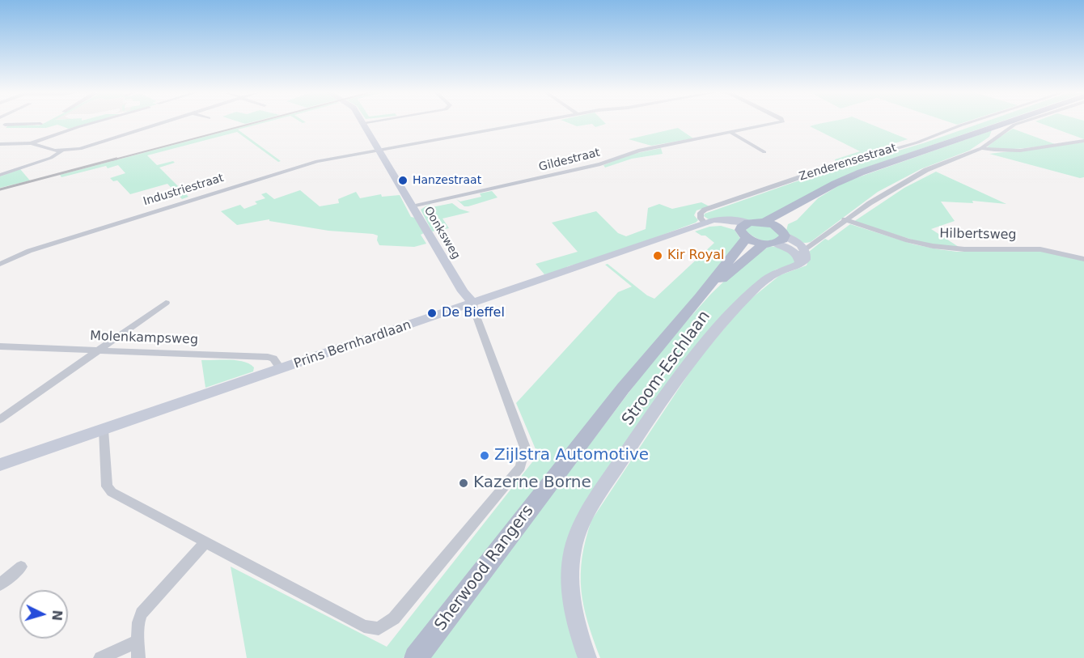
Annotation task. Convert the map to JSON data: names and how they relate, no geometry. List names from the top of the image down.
{
  "streets": {
    "main road": [
      "Zenderensestraat",
      "Oonksweg",
      "Prins Bernhardlaan",
      "Stroom-Eschlaan",
      "Sherwood Rangers"
    ],
    "street": [
      "Gildestraat",
      "Industriestraat",
      "Hilbertsweg",
      "Molenkampsweg"
    ]
  },
  "crossings": [
    ["Gildestraat", "Oonksweg"],
    ["Zenderensestraat", "Prins Bernhardlaan"],
    ["Zenderensestraat", "Sherwood Rangers"],
    ["Industriestraat", "Oonksweg"],
    ["Oonksweg", "Prins Bernhardlaan"],
    ["Molenkampsweg", "Prins Bernhardlaan"],
    ["Prins Bernhardlaan", "Sherwood Rangers"]
  ],
  "places": [
    "Hanzestraat",
    "Kir Royal",
    "De Bieffel",
    "Zijlstra Automotive",
    "Kazerne Borne"
  ],
  "north": "right"
}
